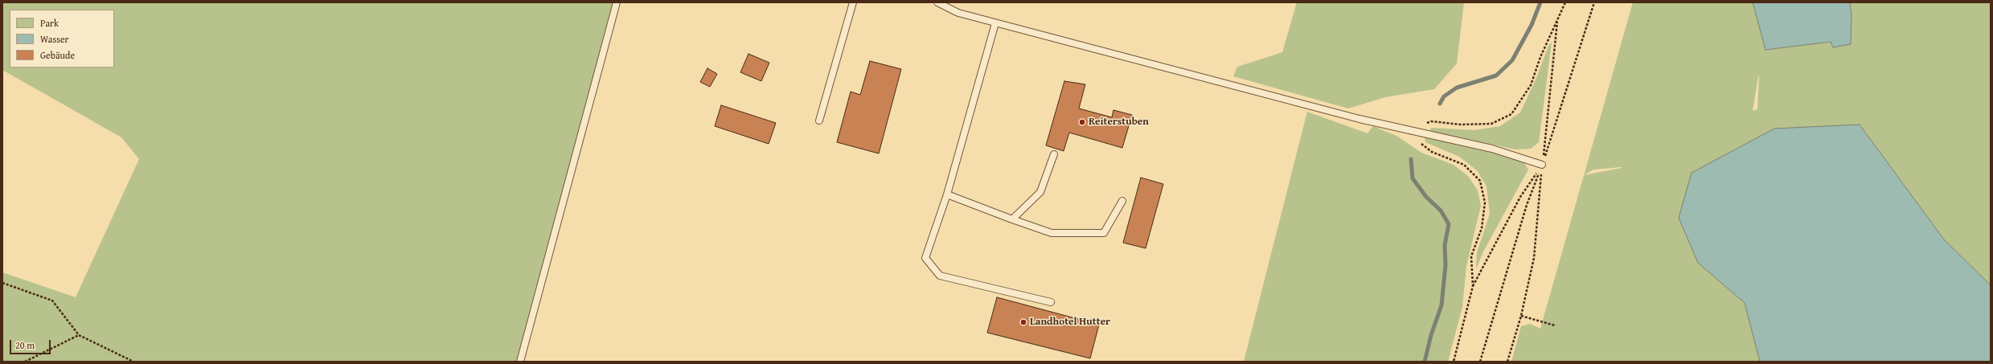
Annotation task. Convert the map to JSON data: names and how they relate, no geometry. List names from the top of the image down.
{
  "places": ["Reiterstuben", "Landhotel Hutter"],
  "legend": ["Park", "Wasser", "Gebäude"],
  "scale_bar": "20 m"
}
